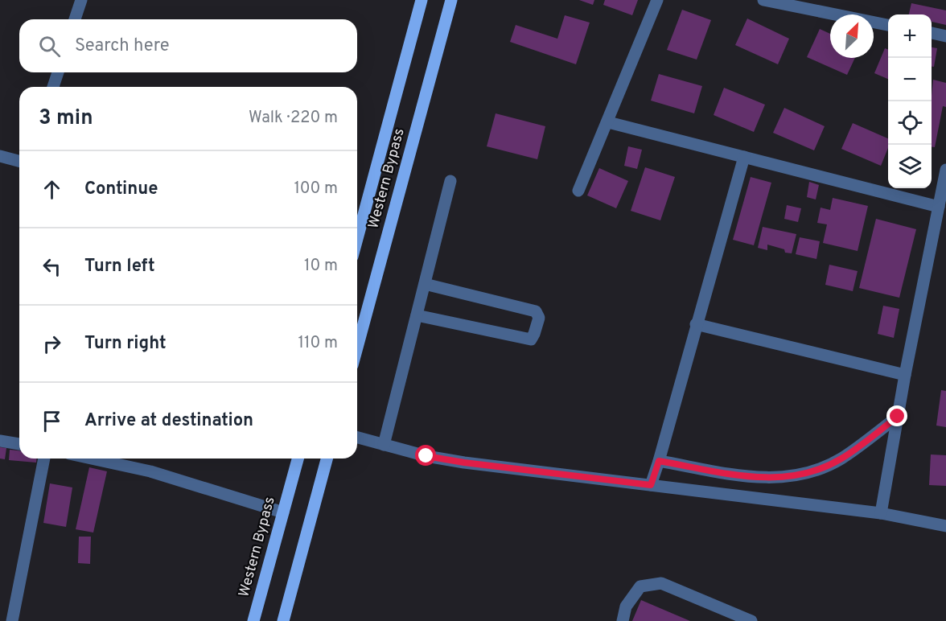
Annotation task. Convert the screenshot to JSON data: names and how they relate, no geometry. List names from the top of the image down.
{
  "streets": {
    "main road": ["Western Bypass"]
  },
  "north": "top right",
  "page": {
    "map_buttons": ["+", "−"],
    "search": "Search here",
    "heading": ["3 min", "Walk · 220 m"],
    "list": [
      ["Continue", "100 m"],
      ["Turn left", "10 m"],
      ["Turn right", "110 m"],
      "Arrive at destination"
    ]
  }
}
